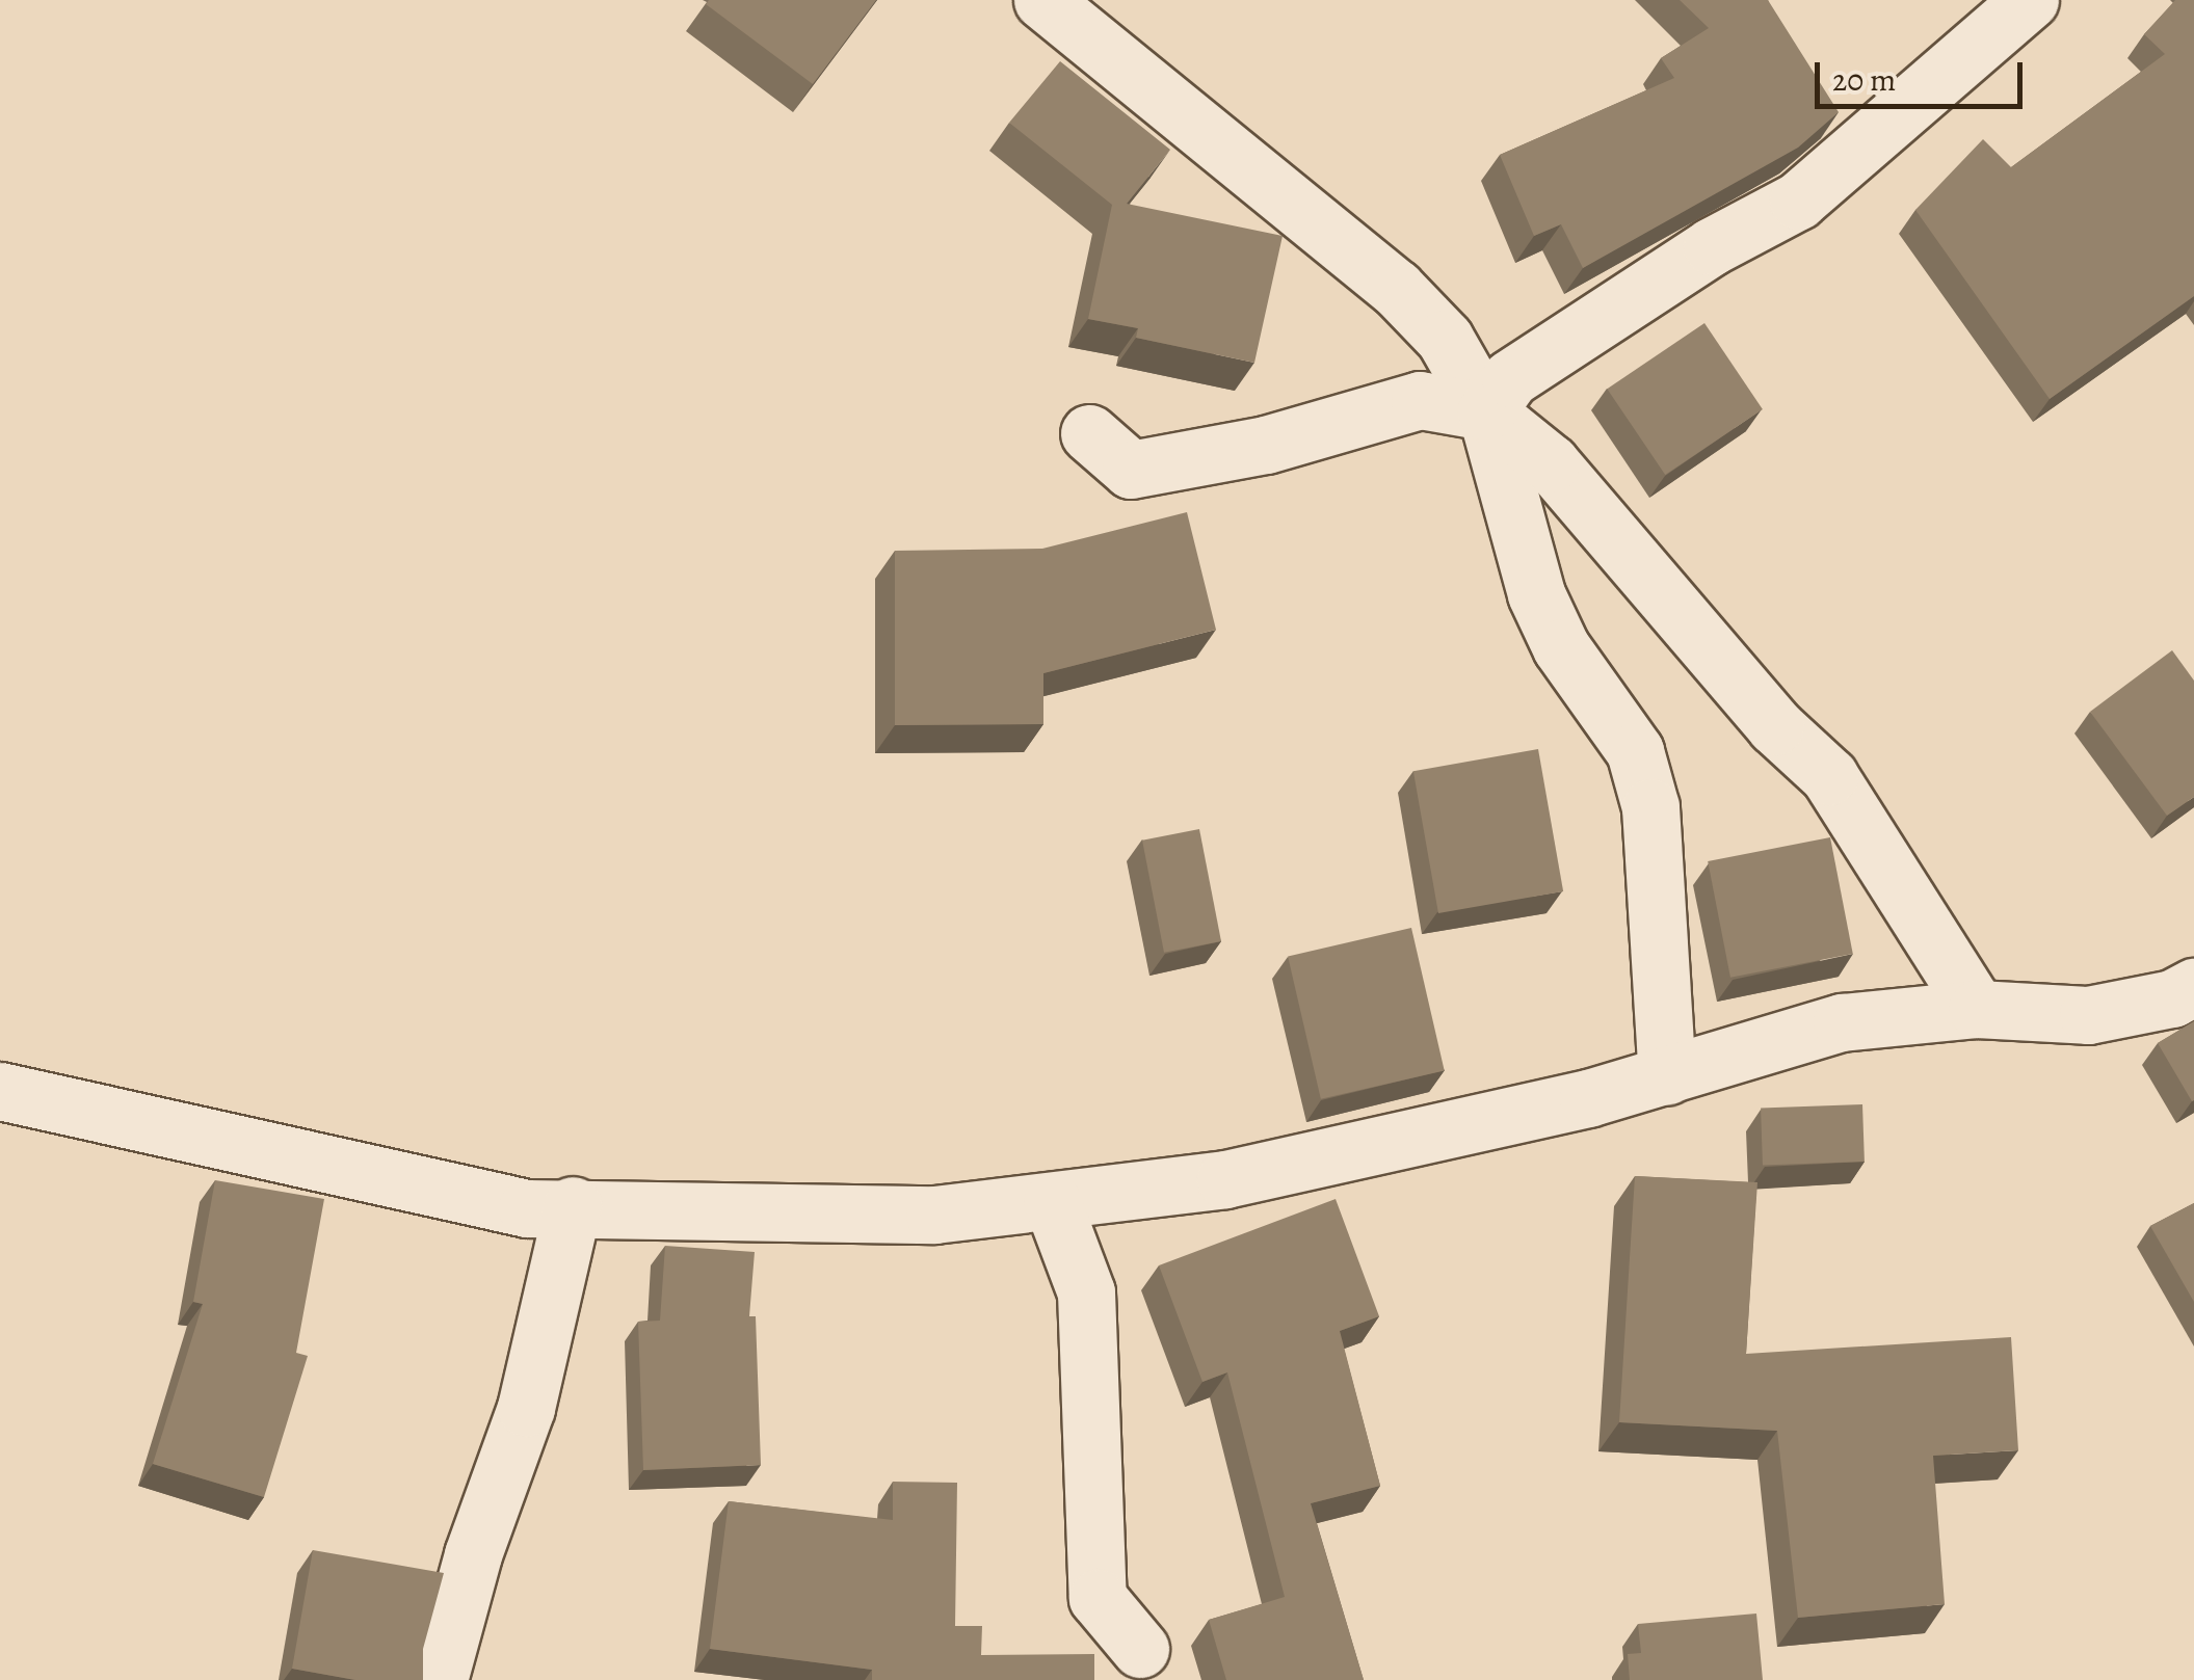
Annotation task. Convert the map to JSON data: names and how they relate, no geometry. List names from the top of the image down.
{
  "scale_bar": "20 m"
}
